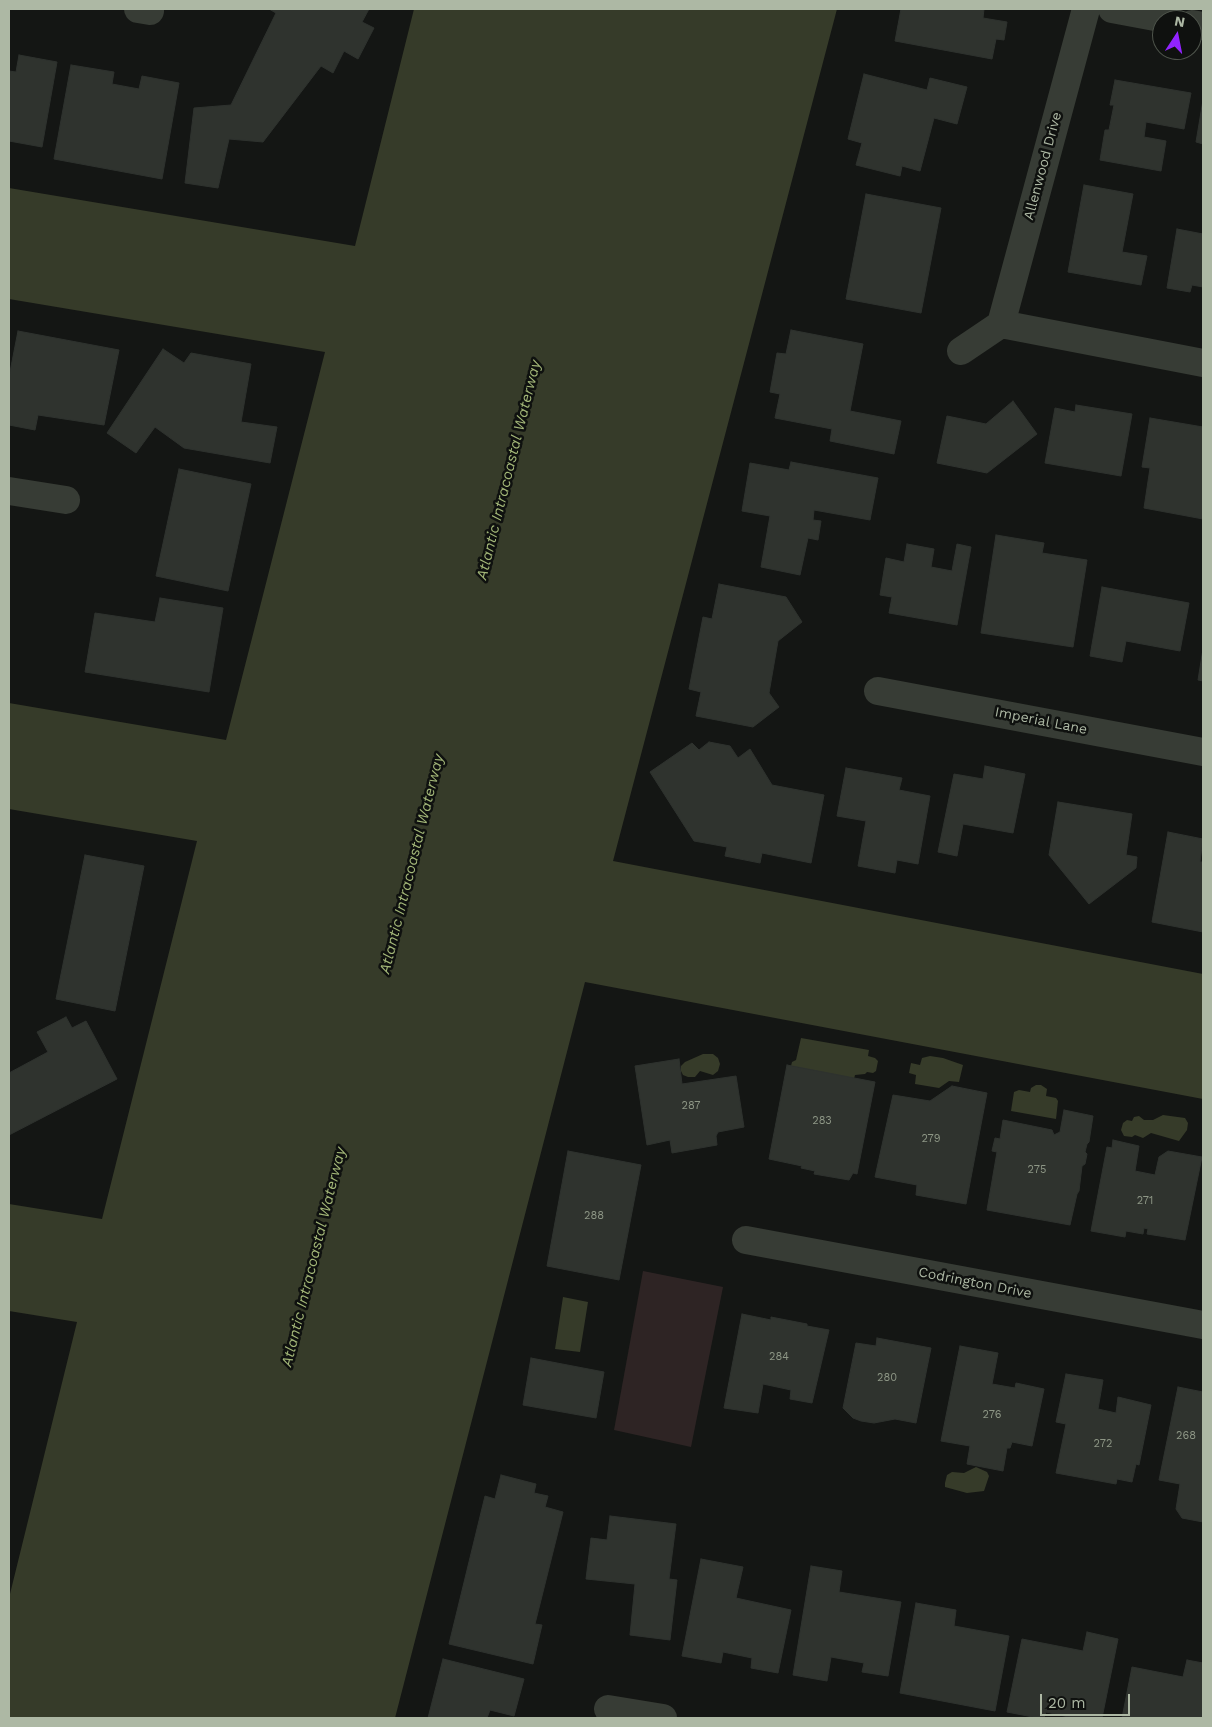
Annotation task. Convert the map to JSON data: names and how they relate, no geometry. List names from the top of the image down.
{
  "streets": {
    "street": ["Allenwood Drive", "Imperial Lane", "Codrington Drive"]
  },
  "water": ["Atlantic Intracoastal Waterway"],
  "house_numbers": [
    "287",
    "283",
    "279",
    "275",
    "271",
    "288",
    "284",
    "280",
    "276",
    "268",
    "272"
  ],
  "scale_bar": "20 m",
  "north": "top"
}
